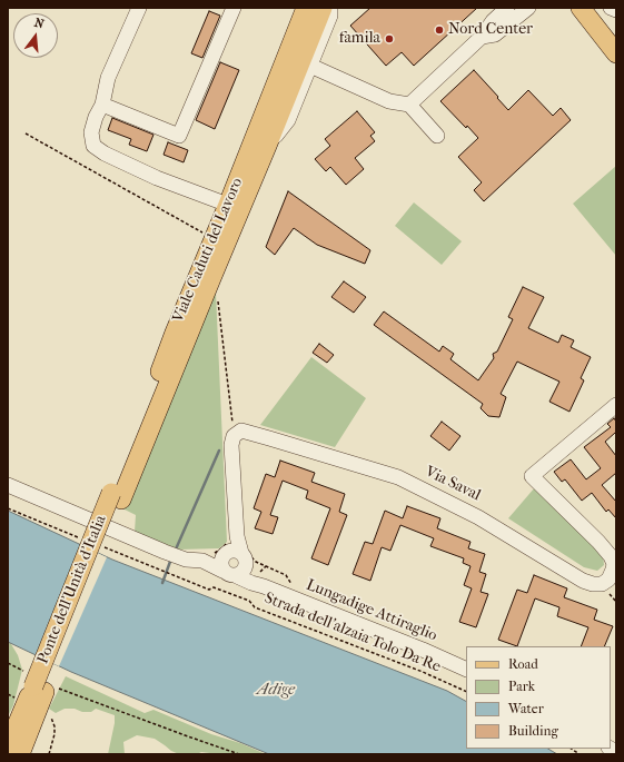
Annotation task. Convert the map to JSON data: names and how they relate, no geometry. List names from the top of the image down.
{
  "streets": {
    "main road": ["Viale Caduti del Lavoro", "Ponte dell'Unità d'Italia"],
    "street": ["Via Saval", "Lungadige Attiraglio"],
    "path": ["Strada dell'alzaia Tolo Da Re"]
  },
  "crossings": [
    ["Viale Caduti del Lavoro", "Ponte dell'Unità d'Italia"]
  ],
  "water": ["Adige"],
  "places": ["Nord Center", "famila"],
  "legend": [
    "Road",
    "Park",
    "Water",
    "Building"
  ],
  "north": "top"
}
